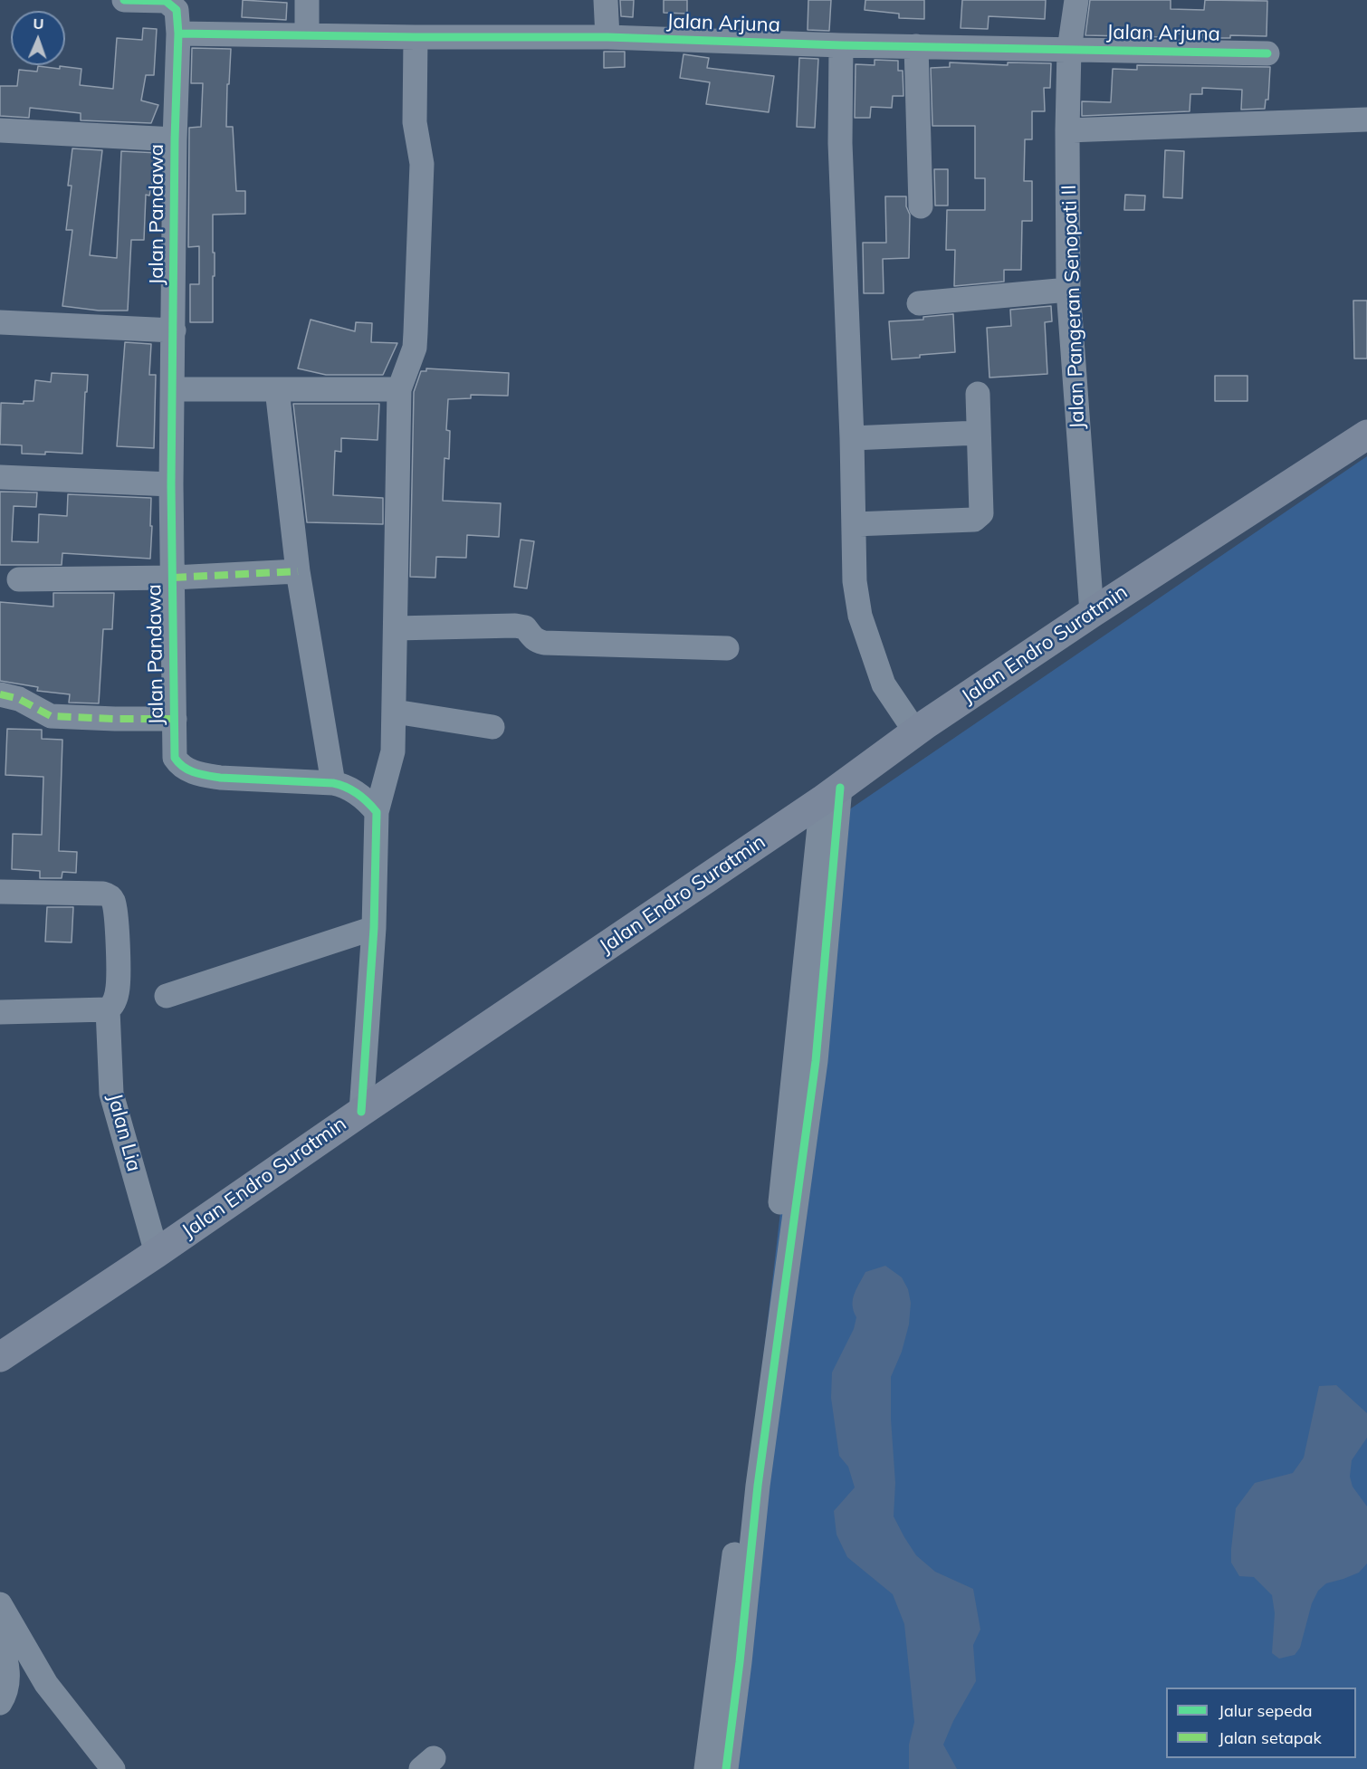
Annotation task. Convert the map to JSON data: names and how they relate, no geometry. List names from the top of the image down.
{
  "streets": {
    "main road": ["Jalan Endro Suratmin"],
    "street": [
      "Jalan Arjuna",
      "Jalan Pandawa",
      "Jalan Pangeran Senopati II",
      "Jalan Lia"
    ]
  },
  "crossings": [
    ["Jalan Arjuna", "Jalan Pandawa"],
    ["Jalan Arjuna", "Jalan Pangeran Senopati II"],
    ["Jalan Pangeran Senopati II", "Jalan Endro Suratmin"],
    ["Jalan Endro Suratmin", "Jalan Lia"]
  ],
  "legend": ["Jalur sepeda", "Jalan setapak"],
  "north": "top"
}
